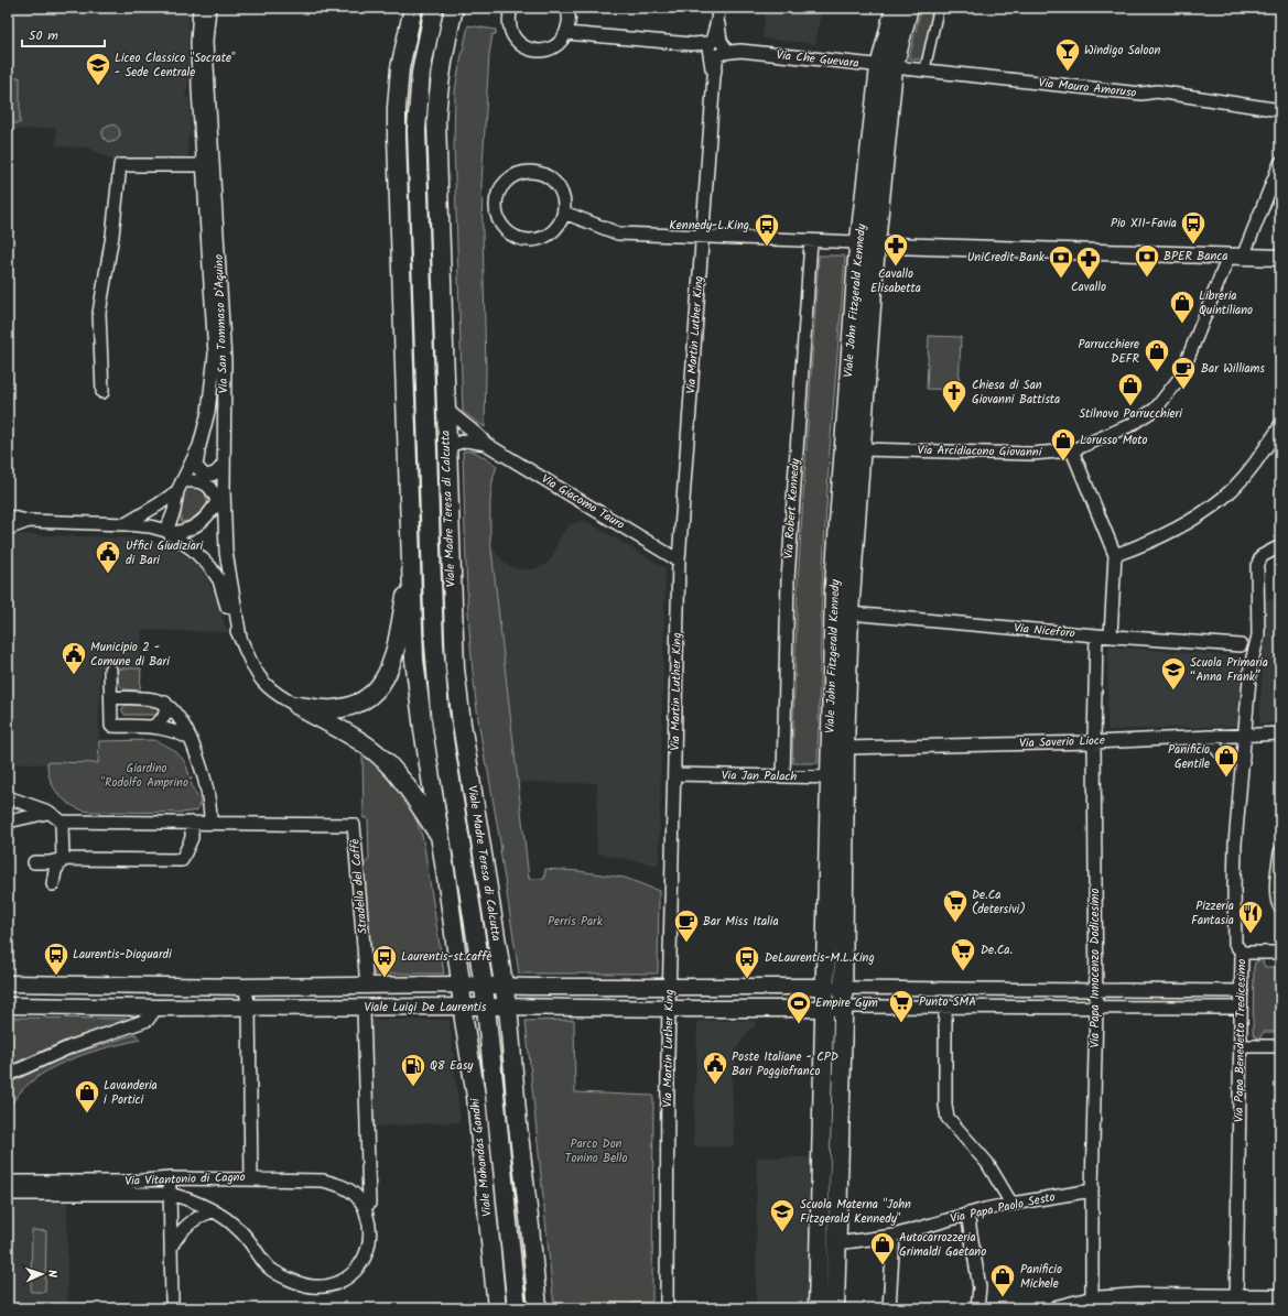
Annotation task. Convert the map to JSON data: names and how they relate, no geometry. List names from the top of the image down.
{
  "streets": {
    "main road": ["Viale John Fitzgerald Kennedy", "Viale Madre Teresa di Calcutta", "Viale Mohandas Gandhi"],
    "street": [
      "Via Che Guevara",
      "Via Mauro Amoruso",
      "Via San Tommaso D'Aquino",
      "Via Martin Luther King",
      "Via Arcidiacono Giovanni",
      "Via Giacomo Tauro",
      "Via Robert Kennedy",
      "Via Niceforo",
      "Via Saverio Lioce",
      "Via Jan Palach",
      "Stradella del Caffè",
      "Via Papa Innocenzo Dodicesimo",
      "Viale Luigi De Laurentis",
      "Via Papa Benedetto Tredicesimo",
      "Via Vitantonio di Cagno",
      "Via Papa Paolo Sesto"
    ]
  },
  "crossings": [
    ["Via Che Guevara", "Via Mauro Amoruso"],
    ["Via Che Guevara", "Viale John Fitzgerald Kennedy"],
    ["Via Che Guevara", "Via Martin Luther King"],
    ["Via Mauro Amoruso", "Viale John Fitzgerald Kennedy"],
    ["Viale John Fitzgerald Kennedy", "Via Arcidiacono Giovanni"],
    ["Viale John Fitzgerald Kennedy", "Via Niceforo"],
    ["Viale John Fitzgerald Kennedy", "Via Saverio Lioce"],
    ["Viale John Fitzgerald Kennedy", "Via Jan Palach"],
    ["Viale John Fitzgerald Kennedy", "Viale Luigi De Laurentis"],
    ["Viale John Fitzgerald Kennedy", "Via Papa Paolo Sesto"],
    ["Via Martin Luther King", "Via Giacomo Tauro"],
    ["Via Martin Luther King", "Via Jan Palach"],
    ["Via Martin Luther King", "Viale Luigi De Laurentis"],
    ["Via Giacomo Tauro", "Viale Madre Teresa di Calcutta"],
    ["Viale Madre Teresa di Calcutta", "Viale Luigi De Laurentis"],
    ["Viale Madre Teresa di Calcutta", "Viale Mohandas Gandhi"],
    ["Via Robert Kennedy", "Via Jan Palach"],
    ["Via Niceforo", "Via Papa Innocenzo Dodicesimo"],
    ["Via Saverio Lioce", "Via Papa Innocenzo Dodicesimo"],
    ["Via Saverio Lioce", "Via Papa Benedetto Tredicesimo"],
    ["Stradella del Caffè", "Viale Luigi De Laurentis"],
    ["Via Papa Innocenzo Dodicesimo", "Via Papa Paolo Sesto"],
    ["Viale Luigi De Laurentis", "Viale Mohandas Gandhi"],
    ["Viale Luigi De Laurentis", "Via Vitantonio di Cagno"]
  ],
  "parks": ["Giardino \"Rodolfo Amprino\"", "Perris Park", "Parco Don Tonino Bello"],
  "places": {
    "bar": ["Windigo Saloon"],
    "school or university": ["Liceo Classico \"Socrate\" - Sede Centrale", "Scuola Primaria “Anna Frank”", "Scuola Materna \"John Fitzgerald Kennedy\""],
    "bus stop": [
      "Pio XII-Favia",
      "Kennedy-L.King",
      "Laurentis-Dioguardi",
      "Laurentis-st.caffè",
      "DeLaurentis-M.L.King"
    ],
    "pharmacy": ["Cavallo Elisabetta", "Cavallo"],
    "bank": ["BPER Banca", "UniCredit Bank"],
    "shop": [
      "Libreria Quintiliano",
      "Parrucchiere DEFR",
      "Stilnovo Parrucchieri",
      "Lorusso Moto",
      "Panificio Gentile",
      "Lavanderia i Portici",
      "Autocarrozzeria Grimaldi Gaetano",
      "Panificio Michele"
    ],
    "cafe": ["Bar Williams", "Bar Miss Italia"],
    "church": ["Chiesa di San Giovanni Battista"],
    "public building": ["Uffici Giudiziari di Bari", "Municipio 2 - Comune di Bari", "Poste Italiane - CPD Bari Poggiofranco"],
    "supermarket": ["De.Ca (detersivi)", "De.Ca.", "Punto SMA"],
    "restaurant": ["Pizzeria Fantasia"],
    "sports": ["Empire Gym"],
    "fuel station": ["Q8 Easy"]
  },
  "scale_bar": "50 m",
  "north": "right"
}
